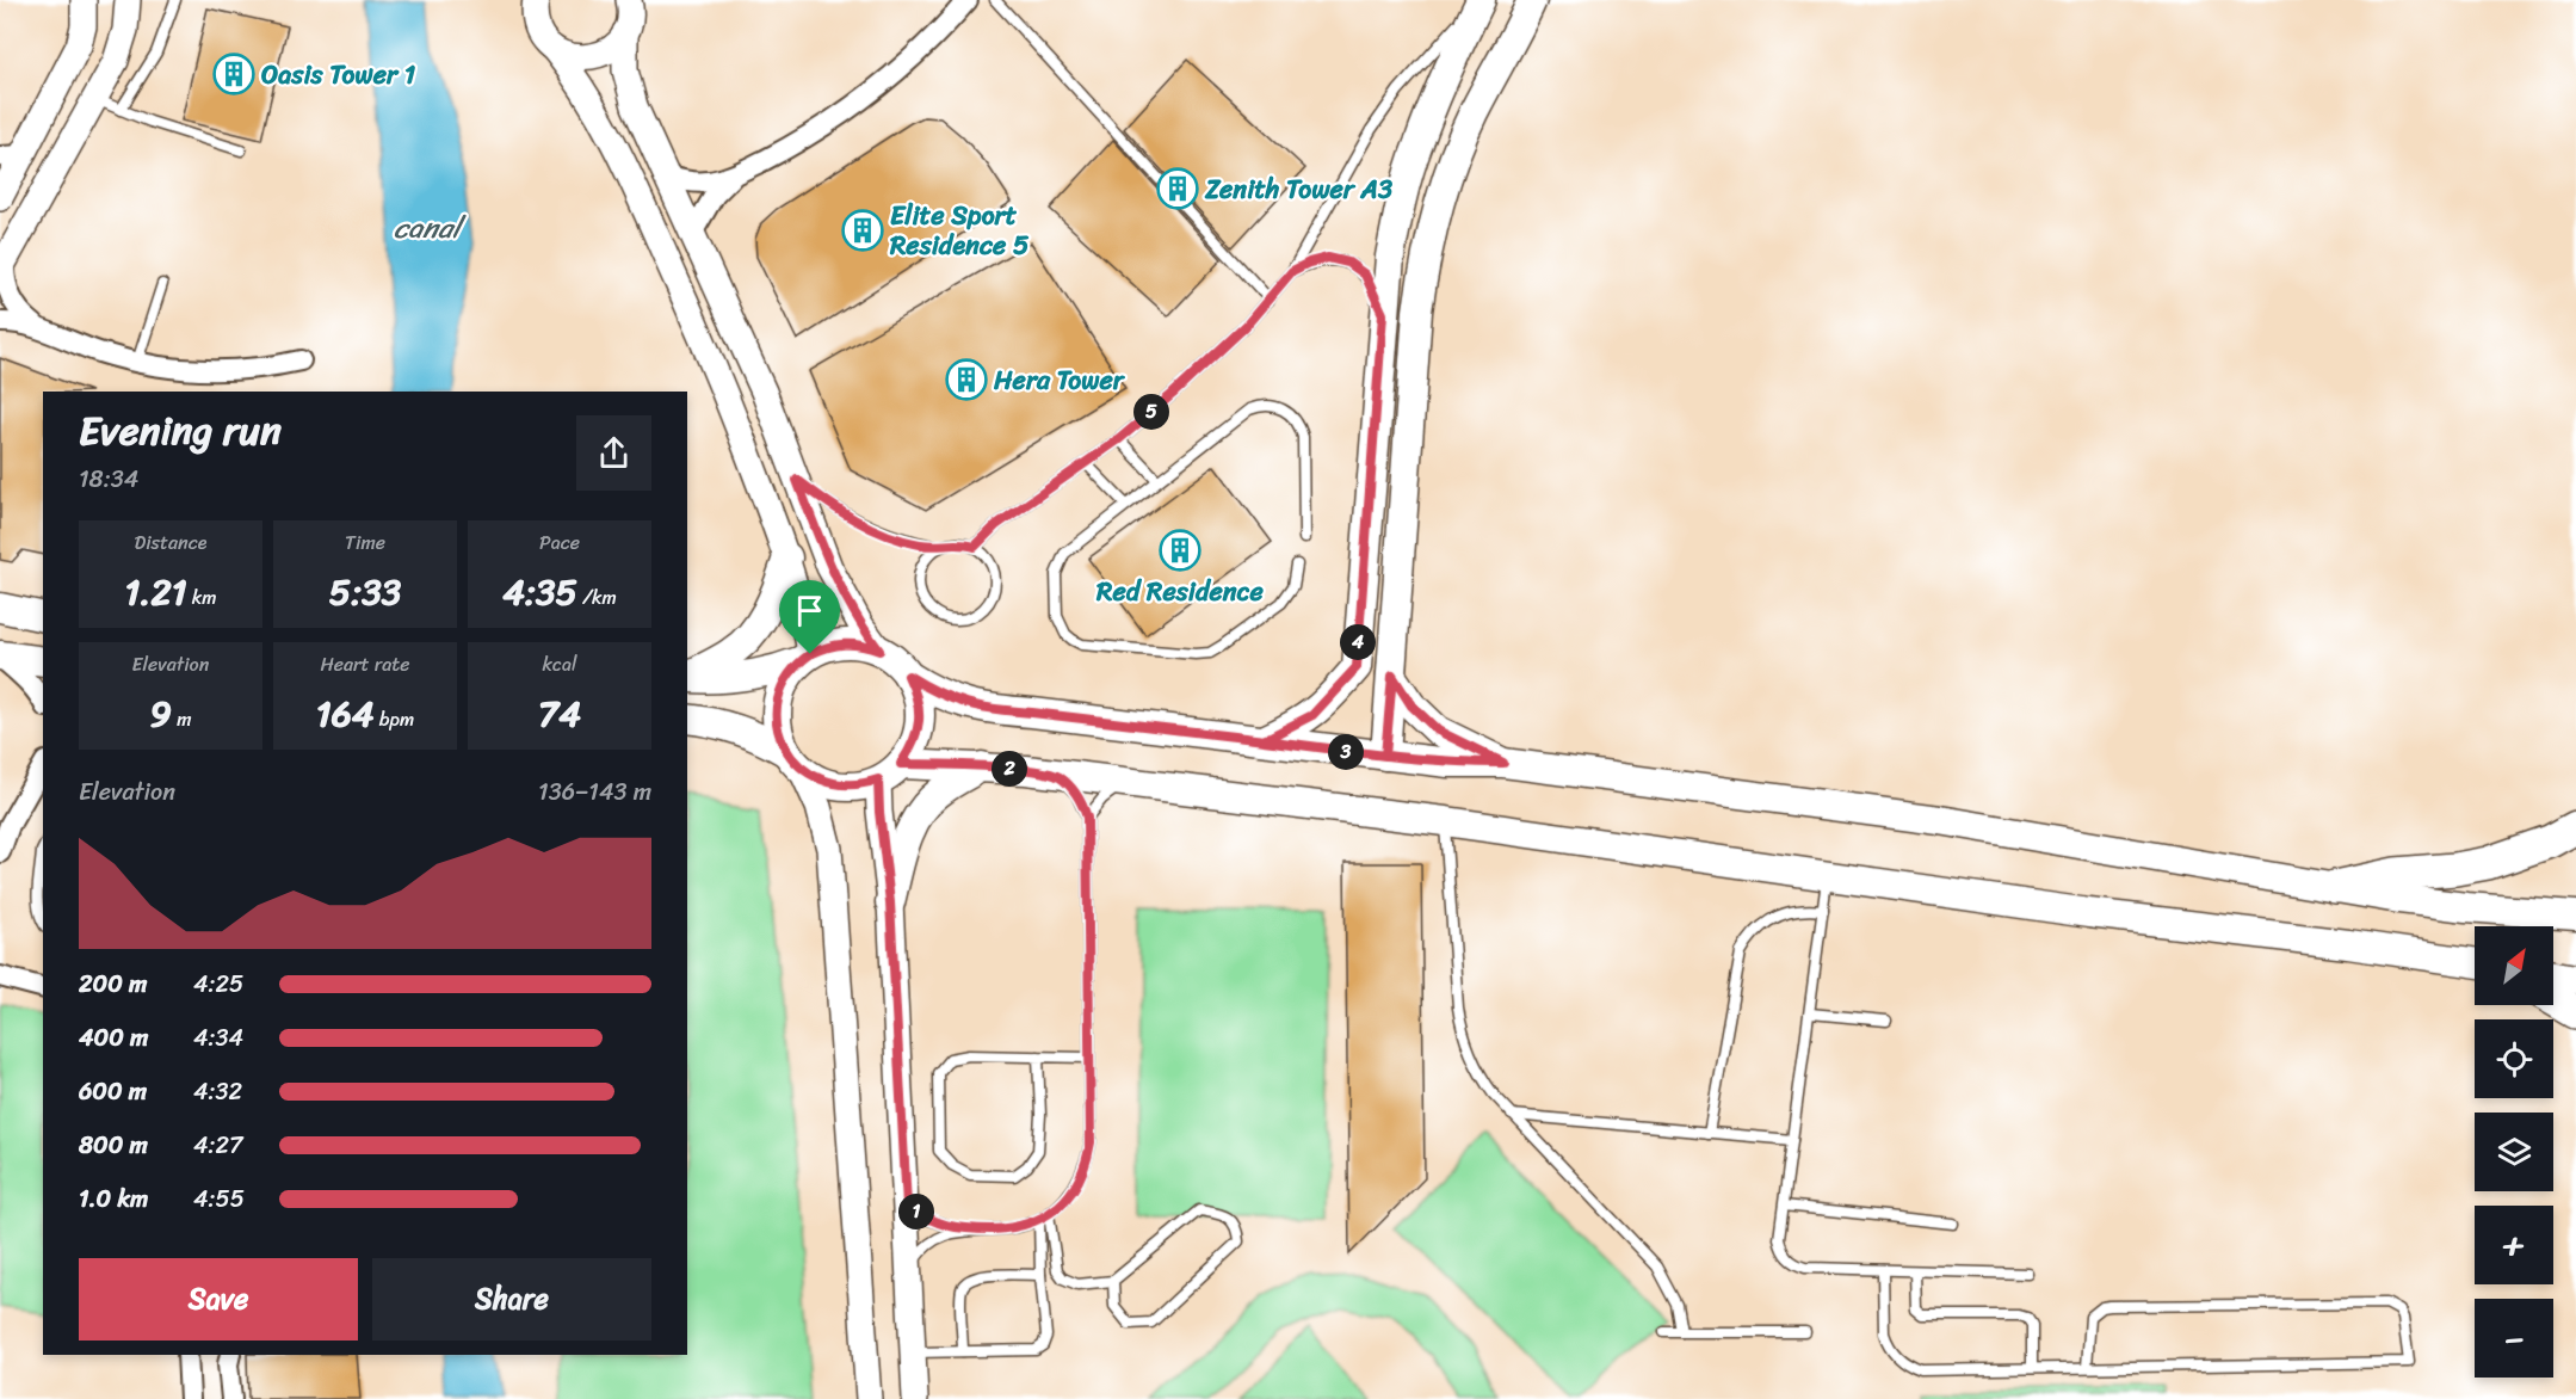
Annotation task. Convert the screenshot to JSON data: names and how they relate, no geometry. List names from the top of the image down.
{
  "water": ["canal"],
  "places": {
    "building": [
      "Oasis Tower 1",
      "Zenith Tower A3",
      "Elite Sport Residence 5",
      "Hera Tower",
      "Red Residence"
    ]
  },
  "north": "top right",
  "page": {
    "heading": ["Evening run", "18:34"],
    "pins": [
      "5",
      "4",
      "3",
      "2",
      "1"
    ],
    "stats": [
      ["Distance", "1.21 km"],
      ["Time", "5:33"],
      ["Pace", "4:35 /km"],
      ["Elevation", "9 m"],
      ["Heart rate", "164 bpm"],
      ["kcal", "74"]
    ],
    "chart": ["Elevation", "136–143 m"],
    "map_buttons": ["+", "−"],
    "list": [
      {
        "name": "200 m",
        "note": "4:25"
      },
      {
        "name": "400 m",
        "note": "4:34"
      },
      {
        "name": "600 m",
        "note": "4:32"
      },
      {
        "name": "800 m",
        "note": "4:27"
      },
      {
        "name": "1.0 km",
        "note": "4:55"
      }
    ],
    "buttons": ["Save", "Share"]
  }
}
